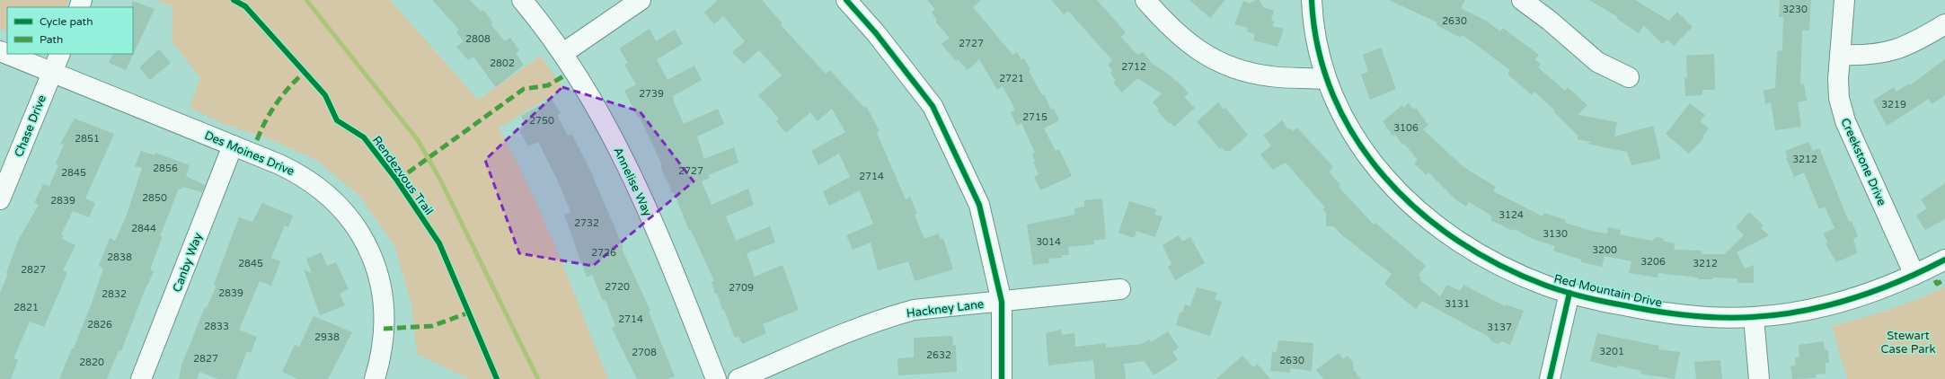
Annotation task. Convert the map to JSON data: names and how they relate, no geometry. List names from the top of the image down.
{
  "streets": {
    "street": [
      "Chase Drive",
      "Des Moines Drive",
      "Creekstone Drive",
      "Annelise Way",
      "Canby Way",
      "Red Mountain Drive",
      "Hackney Lane"
    ],
    "cycle path": ["Rendezvous Trail"]
  },
  "crossings": [
    ["Chase Drive", "Des Moines Drive"],
    ["Des Moines Drive", "Canby Way"],
    ["Creekstone Drive", "Red Mountain Drive"]
  ],
  "parks": ["Stewart Case Park"],
  "house_numbers": [
    "3230",
    "2630",
    "2808",
    "2727",
    "2802",
    "2712",
    "2721",
    "2739",
    "3219",
    "2715",
    "2750",
    "3106",
    "2851",
    "3212",
    "2856",
    "2727",
    "2845",
    "2714",
    "2850",
    "2839",
    "3124",
    "2732",
    "2844",
    "3130",
    "3014",
    "3200",
    "2726",
    "2838",
    "3206",
    "2845",
    "3212",
    "2827",
    "2720",
    "2709",
    "2839",
    "2832",
    "3131",
    "2821",
    "2714",
    "2826",
    "2833",
    "3137",
    "2938",
    "3201",
    "2708",
    "2632",
    "2827",
    "2630",
    "2820"
  ],
  "legend": ["Cycle path", "Path"]
}
